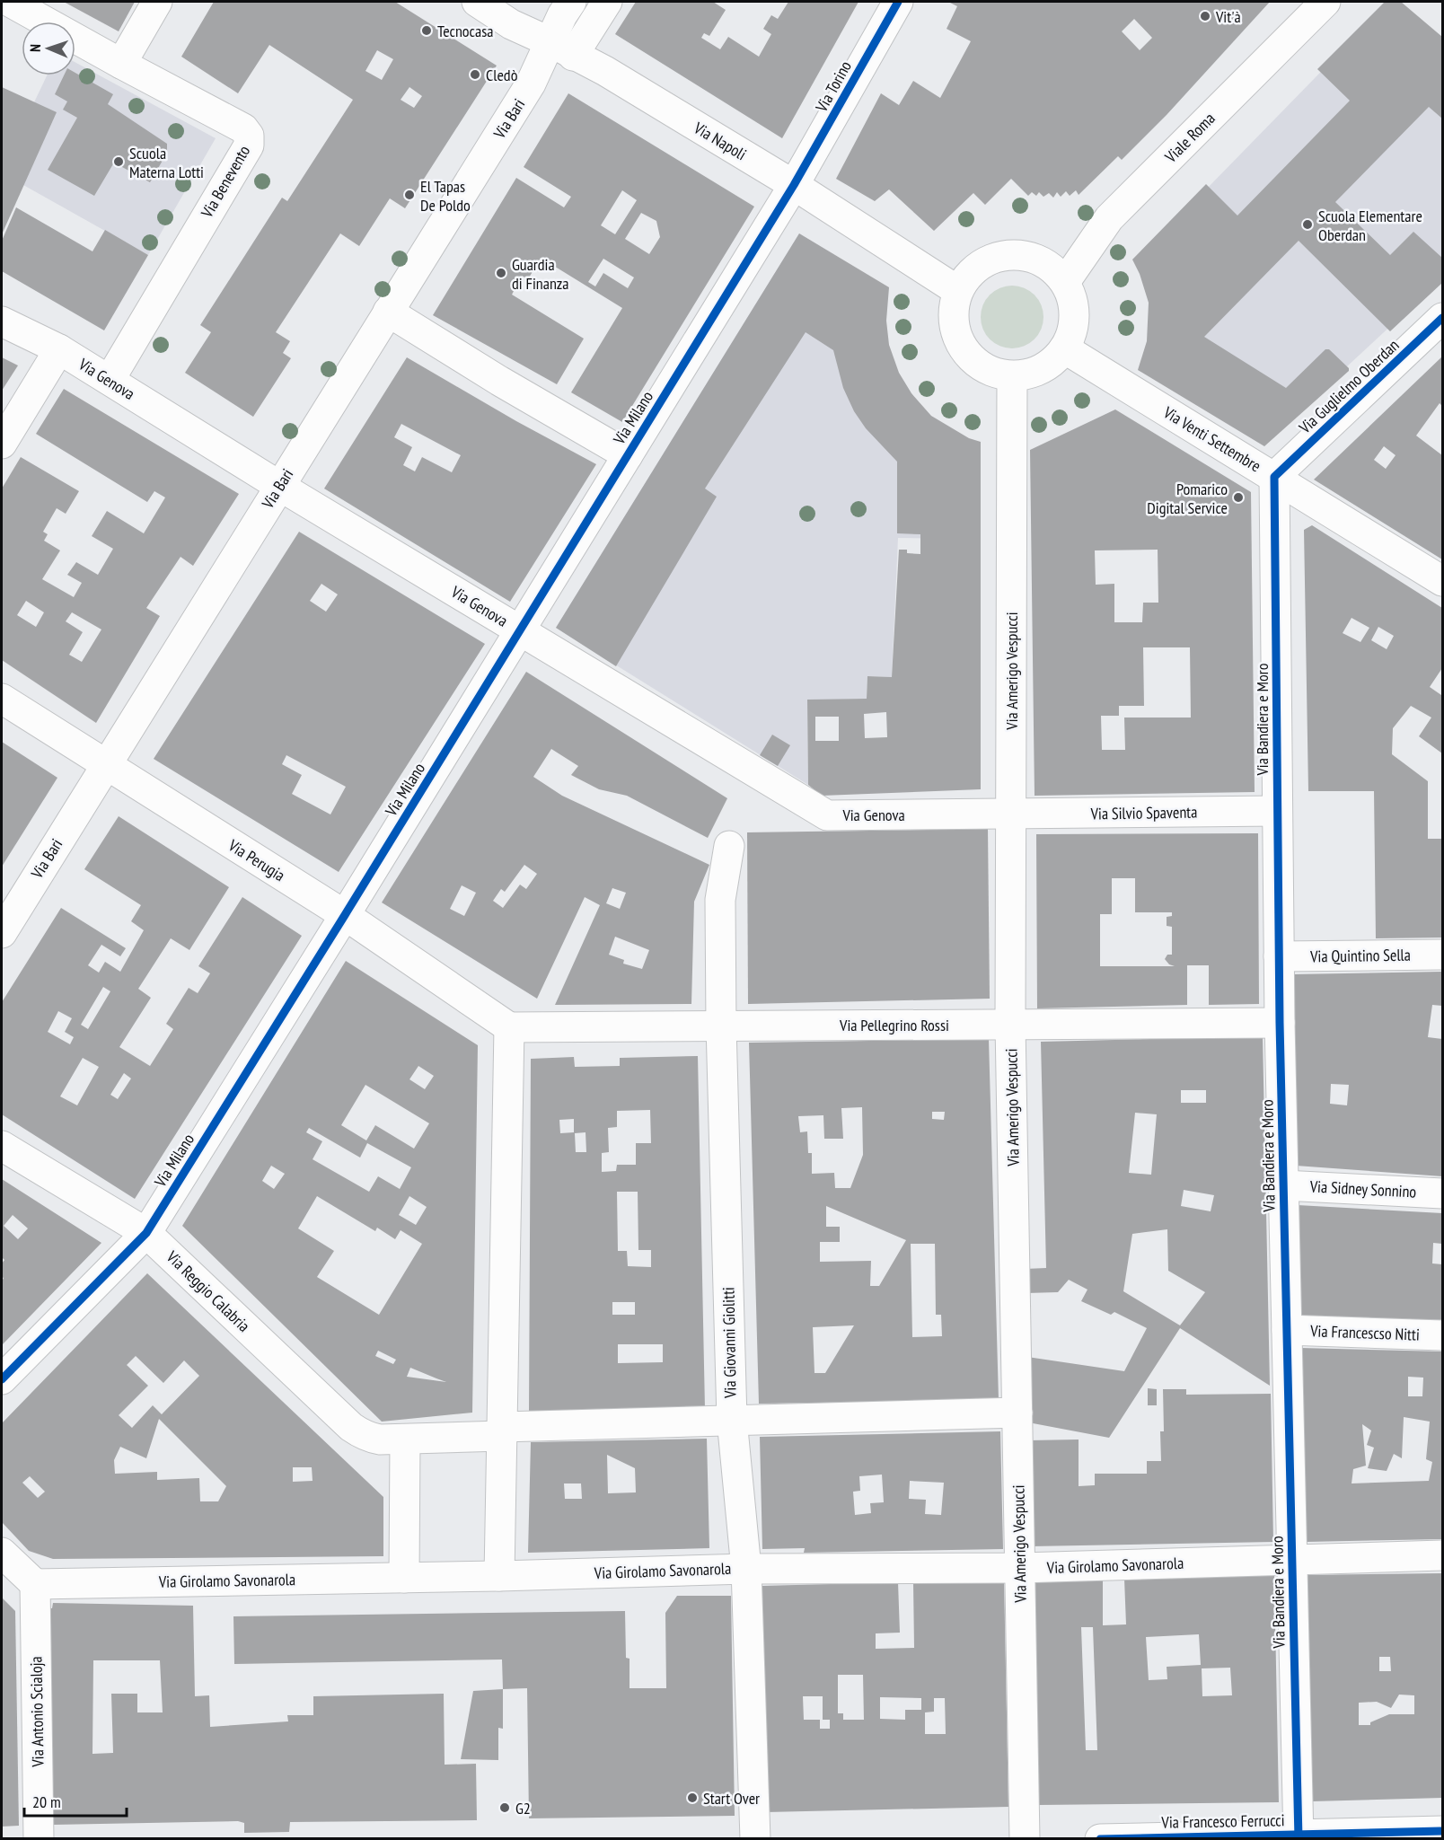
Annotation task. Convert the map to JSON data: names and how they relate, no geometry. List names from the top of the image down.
{
  "streets": {
    "street": [
      "Via Torino",
      "Via Bari",
      "Viale Roma",
      "Via Napoli",
      "Via Benevento",
      "Via Genova",
      "Via Guglielmo Oberdan",
      "Via Milano",
      "Via Venti Settembre",
      "Via Amerigo Vespucci",
      "Via Bandiera e Moro",
      "Via Silvio Spaventa",
      "Via Perugia",
      "Via Quintino Sella",
      "Via Pellegrino Rossi",
      "Via Sidney Sonnino",
      "Via Reggio Calabria",
      "Via Francescso Nitti",
      "Via Giovanni Giolitti",
      "Via Girolamo Savonarola",
      "Via Antonio Scialoja",
      "Via Francesco Ferrucci"
    ]
  },
  "crossings": [
    ["Via Torino", "Via Napoli"],
    ["Via Torino", "Via Milano"],
    ["Via Bari", "Via Napoli"],
    ["Via Bari", "Via Genova"],
    ["Via Bari", "Via Perugia"],
    ["Viale Roma", "Via Napoli"],
    ["Viale Roma", "Via Venti Settembre"],
    ["Viale Roma", "Via Amerigo Vespucci"],
    ["Via Napoli", "Via Milano"],
    ["Via Napoli", "Via Venti Settembre"],
    ["Via Napoli", "Via Amerigo Vespucci"],
    ["Via Benevento", "Via Genova"],
    ["Via Genova", "Via Milano"],
    ["Via Genova", "Via Amerigo Vespucci"],
    ["Via Genova", "Via Silvio Spaventa"],
    ["Via Guglielmo Oberdan", "Via Venti Settembre"],
    ["Via Guglielmo Oberdan", "Via Bandiera e Moro"],
    ["Via Milano", "Via Perugia"],
    ["Via Milano", "Via Reggio Calabria"],
    ["Via Venti Settembre", "Via Amerigo Vespucci"],
    ["Via Venti Settembre", "Via Bandiera e Moro"],
    ["Via Amerigo Vespucci", "Via Silvio Spaventa"],
    ["Via Amerigo Vespucci", "Via Pellegrino Rossi"],
    ["Via Amerigo Vespucci", "Via Reggio Calabria"],
    ["Via Amerigo Vespucci", "Via Girolamo Savonarola"],
    ["Via Bandiera e Moro", "Via Silvio Spaventa"],
    ["Via Bandiera e Moro", "Via Quintino Sella"],
    ["Via Bandiera e Moro", "Via Pellegrino Rossi"],
    ["Via Bandiera e Moro", "Via Sidney Sonnino"],
    ["Via Bandiera e Moro", "Via Francescso Nitti"],
    ["Via Bandiera e Moro", "Via Girolamo Savonarola"],
    ["Via Bandiera e Moro", "Via Francesco Ferrucci"],
    ["Via Perugia", "Via Pellegrino Rossi"],
    ["Via Pellegrino Rossi", "Via Giovanni Giolitti"],
    ["Via Reggio Calabria", "Via Giovanni Giolitti"],
    ["Via Giovanni Giolitti", "Via Girolamo Savonarola"],
    ["Via Girolamo Savonarola", "Via Antonio Scialoja"]
  ],
  "places": [
    "Vit'à",
    "Tecnocasa",
    "Cledò",
    "Scuola Materna Lotti",
    "El Tapas De Poldo",
    "Scuola Elementare Oberdan",
    "Guardia di Finanza",
    "Pomarico Digital Service",
    "Start Over",
    "G2"
  ],
  "scale_bar": "20 m",
  "north": "left"
}
